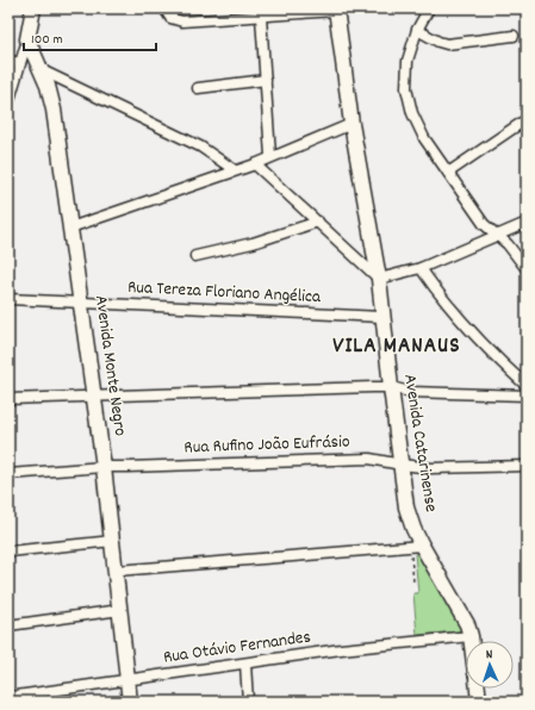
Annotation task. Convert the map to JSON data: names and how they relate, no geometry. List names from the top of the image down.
{
  "streets": {
    "street": [
      "Rua Tereza Floriano Angélica",
      "Avenida Monte Negro",
      "Avenida Catarinense",
      "Rua Rufino João Eufrásio",
      "Rua Otávio Fernandes"
    ]
  },
  "crossings": [
    ["Rua Tereza Floriano Angélica", "Avenida Monte Negro"],
    ["Rua Tereza Floriano Angélica", "Avenida Catarinense"],
    ["Avenida Monte Negro", "Rua Rufino João Eufrásio"],
    ["Avenida Monte Negro", "Rua Otávio Fernandes"],
    ["Avenida Catarinense", "Rua Rufino João Eufrásio"],
    ["Avenida Catarinense", "Rua Otávio Fernandes"]
  ],
  "districts": ["VILA MANAUS"],
  "scale_bar": "100 m",
  "north": "top"
}
